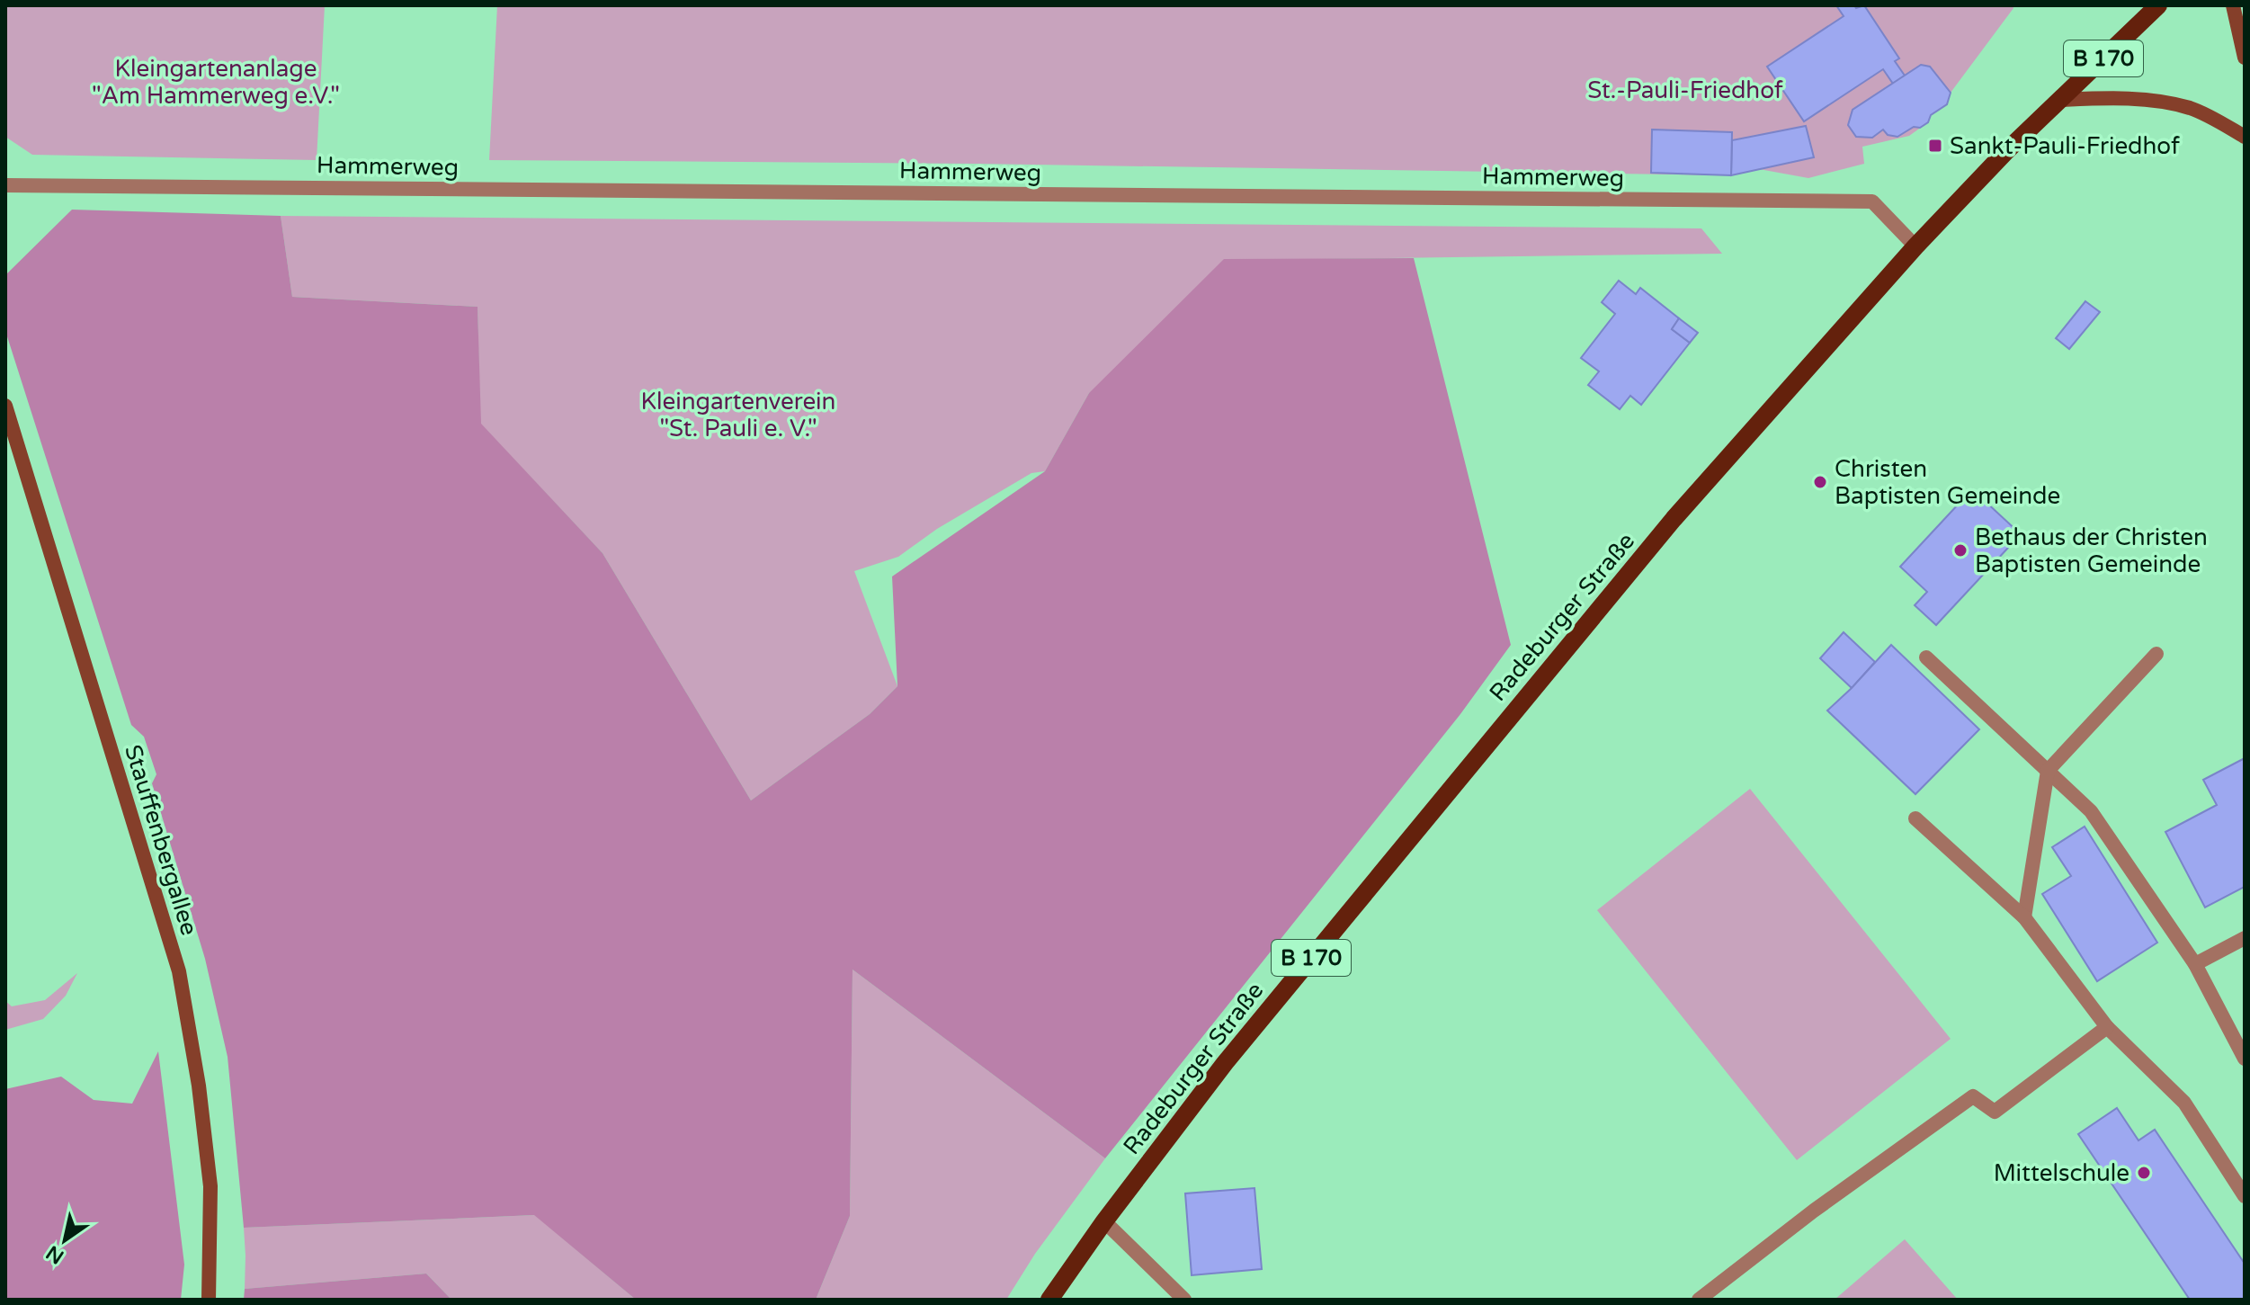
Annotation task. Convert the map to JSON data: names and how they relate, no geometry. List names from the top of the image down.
{
  "streets": {
    "main road": ["B 170", "Radeburger Straße", "Stauffenbergallee"],
    "street": ["Hammerweg"]
  },
  "crossings": [
    ["Hammerweg", "Radeburger Straße"]
  ],
  "parks": ["Kleingartenanlage \"Am Hammerweg e.V.\"", "St.-Pauli-Friedhof", "Kleingartenverein \"St. Pauli e. V.\""],
  "places": {
    "transit": ["Sankt-Pauli-Friedhof"],
    "other": ["Christen Baptisten Gemeinde", "Bethaus der Christen Baptisten Gemeinde", "Mittelschule"]
  },
  "north": "bottom left"
}
